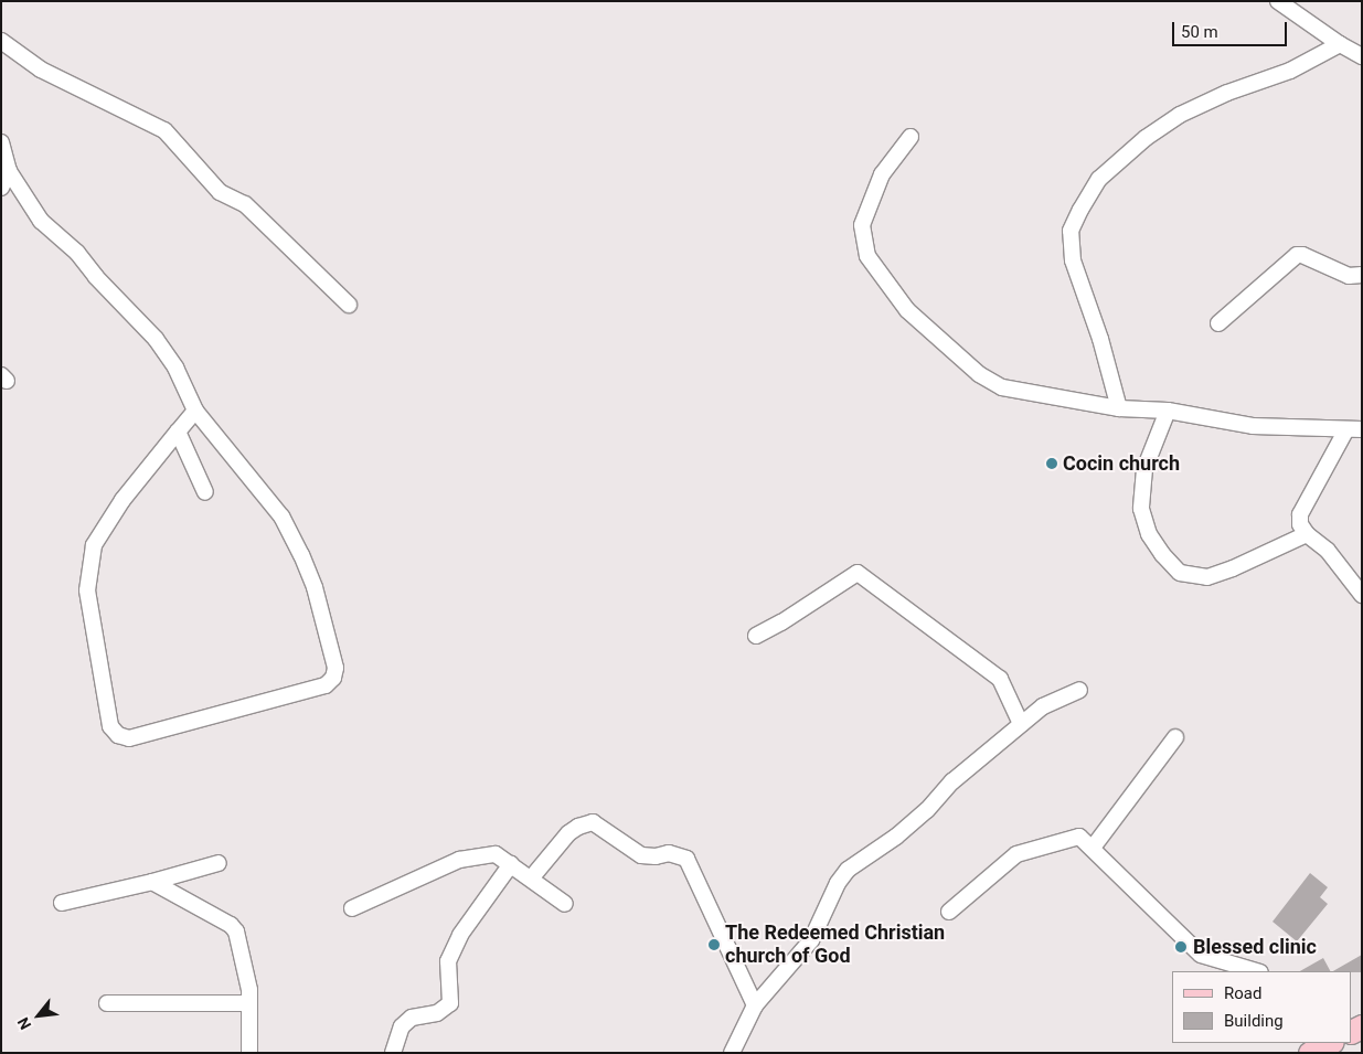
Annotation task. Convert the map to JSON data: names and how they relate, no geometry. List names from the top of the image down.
{
  "places": ["Cocin church", "The Redeemed Christian church of God", "Blessed clinic"],
  "legend": ["Road", "Building"],
  "scale_bar": "50 m",
  "north": "bottom left"
}
